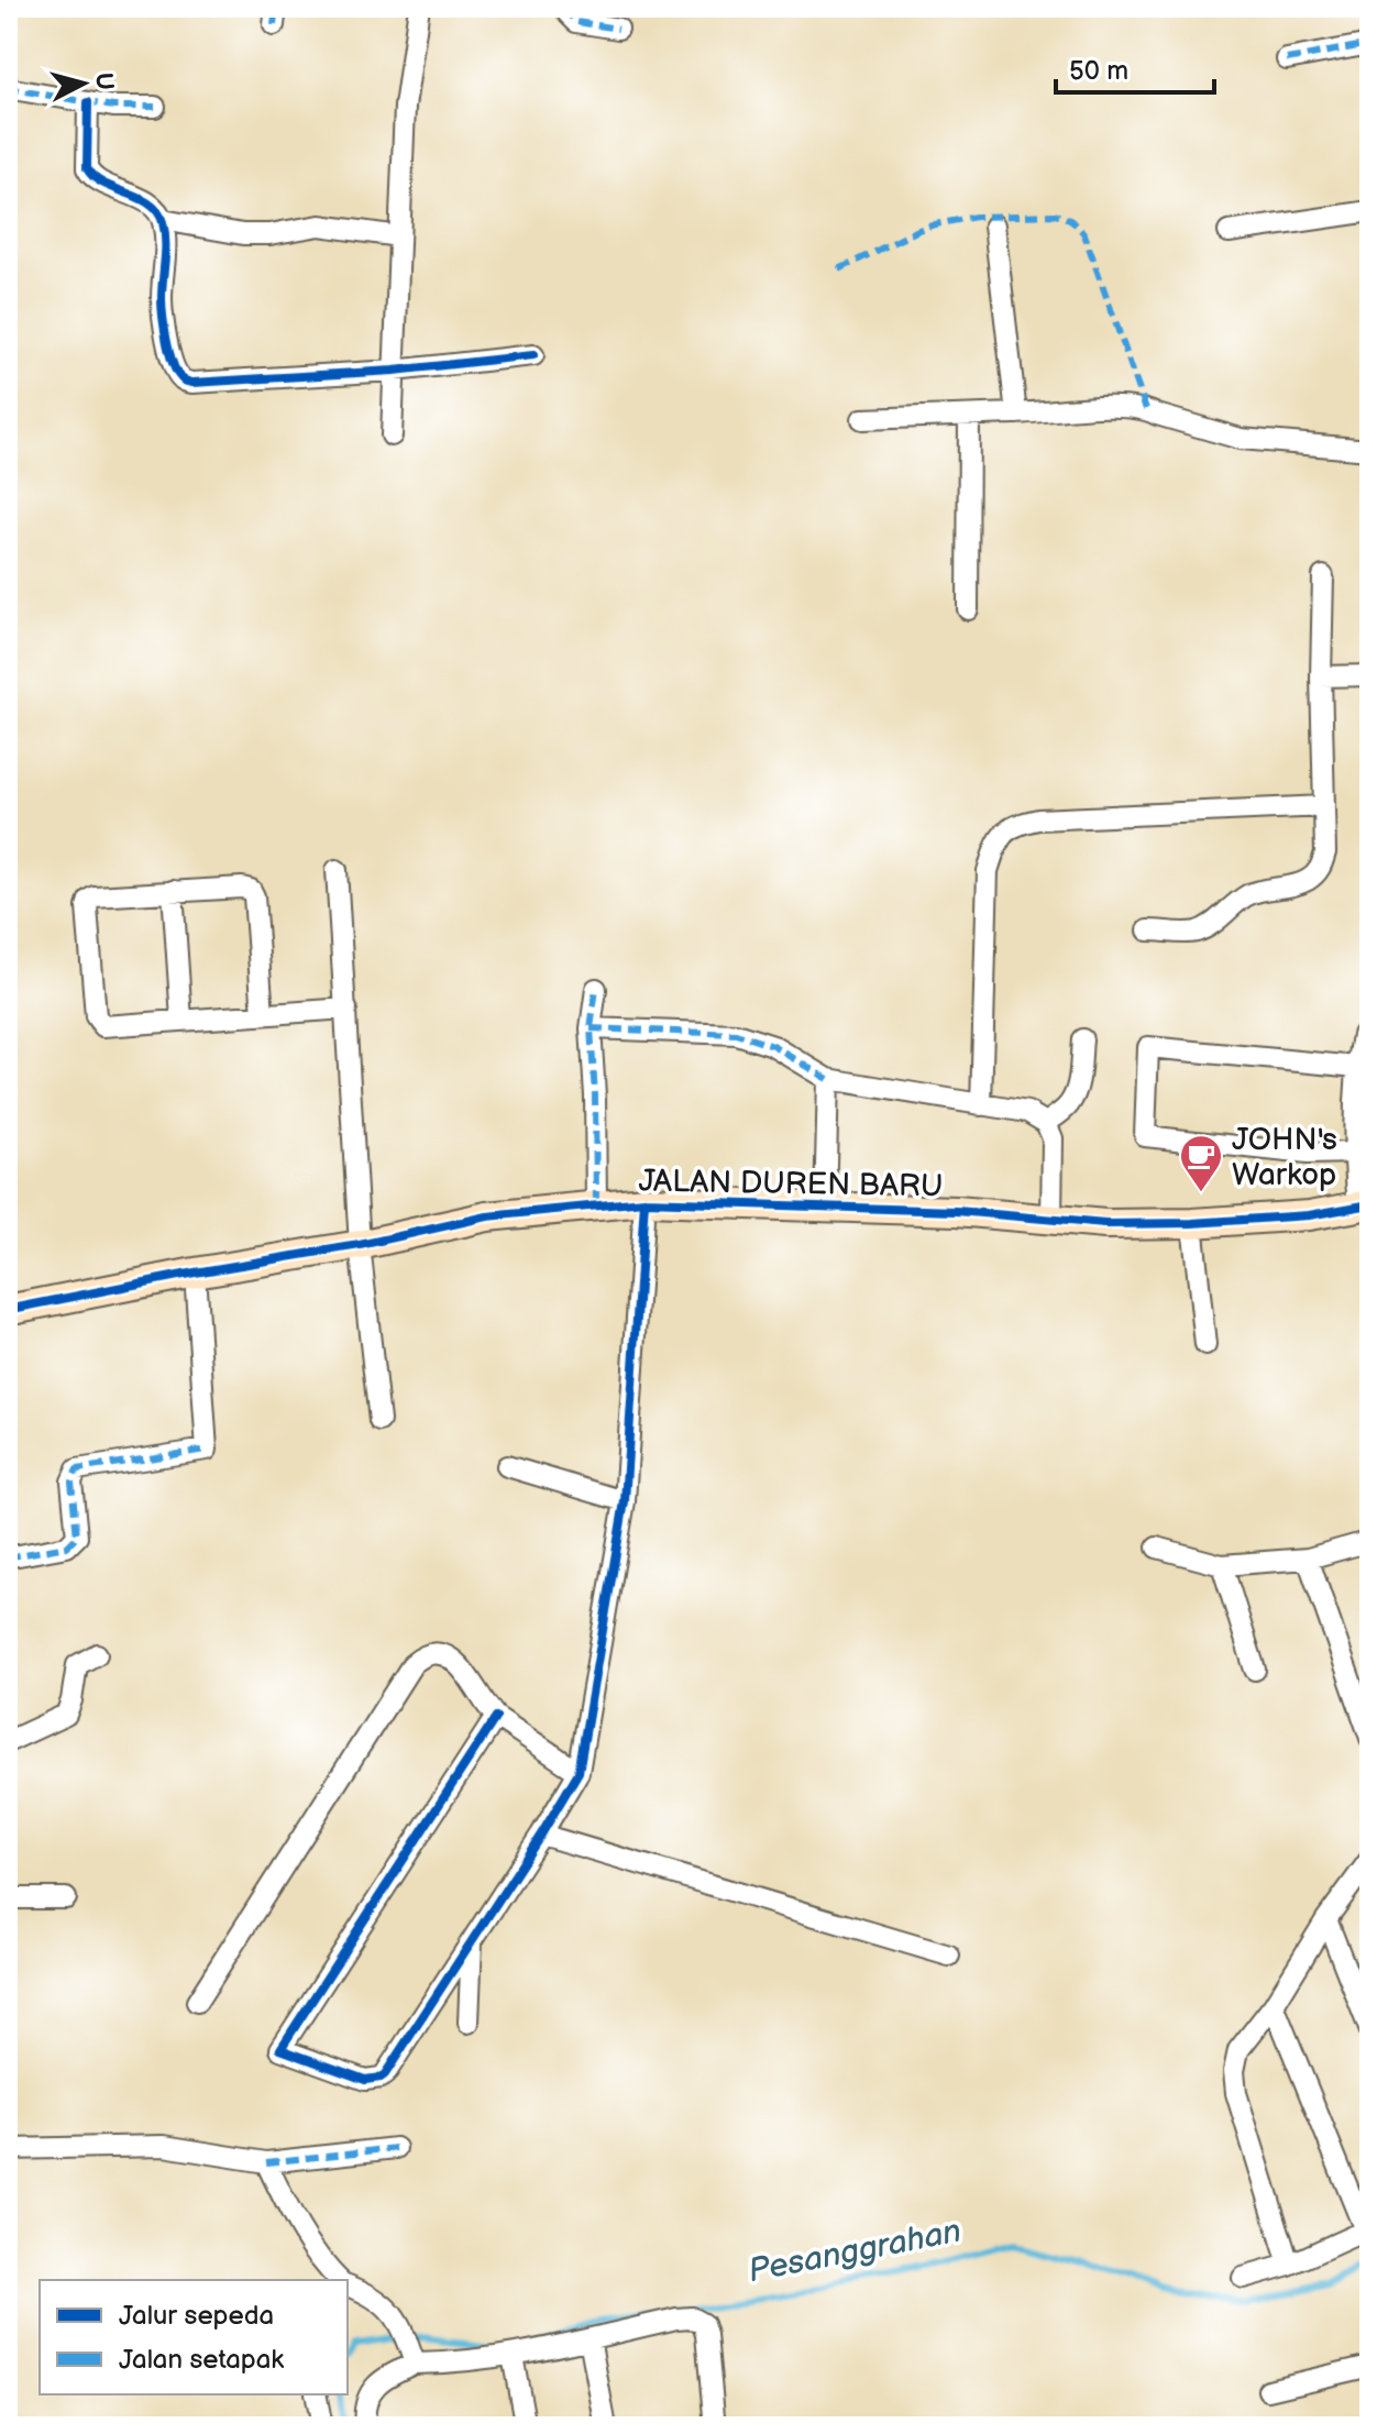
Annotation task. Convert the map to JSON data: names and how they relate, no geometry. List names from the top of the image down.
{
  "streets": {
    "street": ["JALAN DUREN BARU"]
  },
  "water": ["Pesanggrahan"],
  "places": {
    "cafe": ["JOHN's Warkop"]
  },
  "legend": ["Jalur sepeda", "Jalan setapak"],
  "scale_bar": "50 m",
  "north": "right"
}
